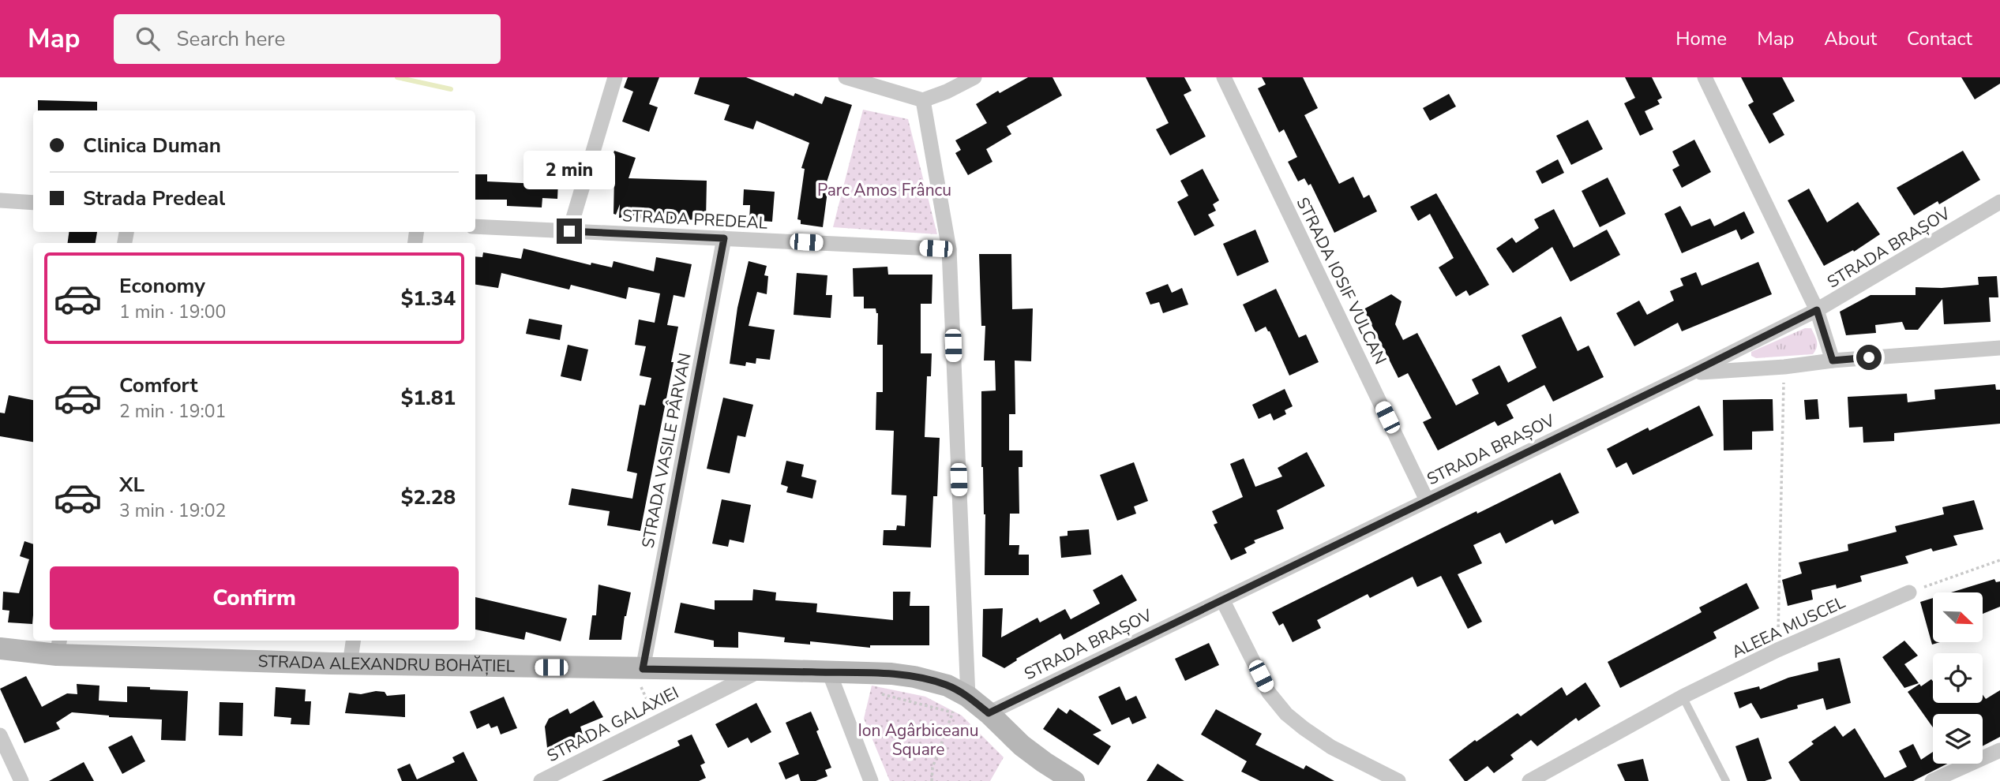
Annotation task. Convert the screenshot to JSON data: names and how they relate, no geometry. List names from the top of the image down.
{
  "streets": {
    "main road": ["STRADA ALEXANDRU BOHĂȚIEL"],
    "street": [
      "STRADA PREDEAL",
      "STRADA BRAȘOV",
      "STRADA IOSIF VULCAN",
      "STRADA VASILE PÂRVAN",
      "ALEEA MUSCEL",
      "STRADA GALAXIEI"
    ]
  },
  "crossings": [
    ["STRADA PREDEAL", "STRADA VASILE PÂRVAN"],
    ["STRADA BRAȘOV", "STRADA IOSIF VULCAN"],
    ["STRADA BRAȘOV", "STRADA ALEXANDRU BOHĂȚIEL"],
    ["STRADA VASILE PÂRVAN", "STRADA ALEXANDRU BOHĂȚIEL"],
    ["STRADA ALEXANDRU BOHĂȚIEL", "STRADA GALAXIEI"]
  ],
  "parks": ["Parc Amos Frâncu", "Ion Agârbiceanu Square"],
  "north": "bottom right",
  "page": {
    "header": "Map",
    "search": "Search here",
    "nav": [
      "Home",
      "Map",
      "About",
      "Contact"
    ],
    "banner": ["Clinica Duman", "Strada Predeal"],
    "bubble": "2 min",
    "list": [
      {
        "name": "Economy",
        "note": "1 min · 19:00",
        "value": "$1.34"
      },
      {
        "name": "Comfort",
        "note": "2 min · 19:01",
        "value": "$1.81"
      },
      {
        "name": "XL",
        "note": "3 min · 19:02",
        "value": "$2.28"
      }
    ],
    "buttons": "Confirm"
  }
}
